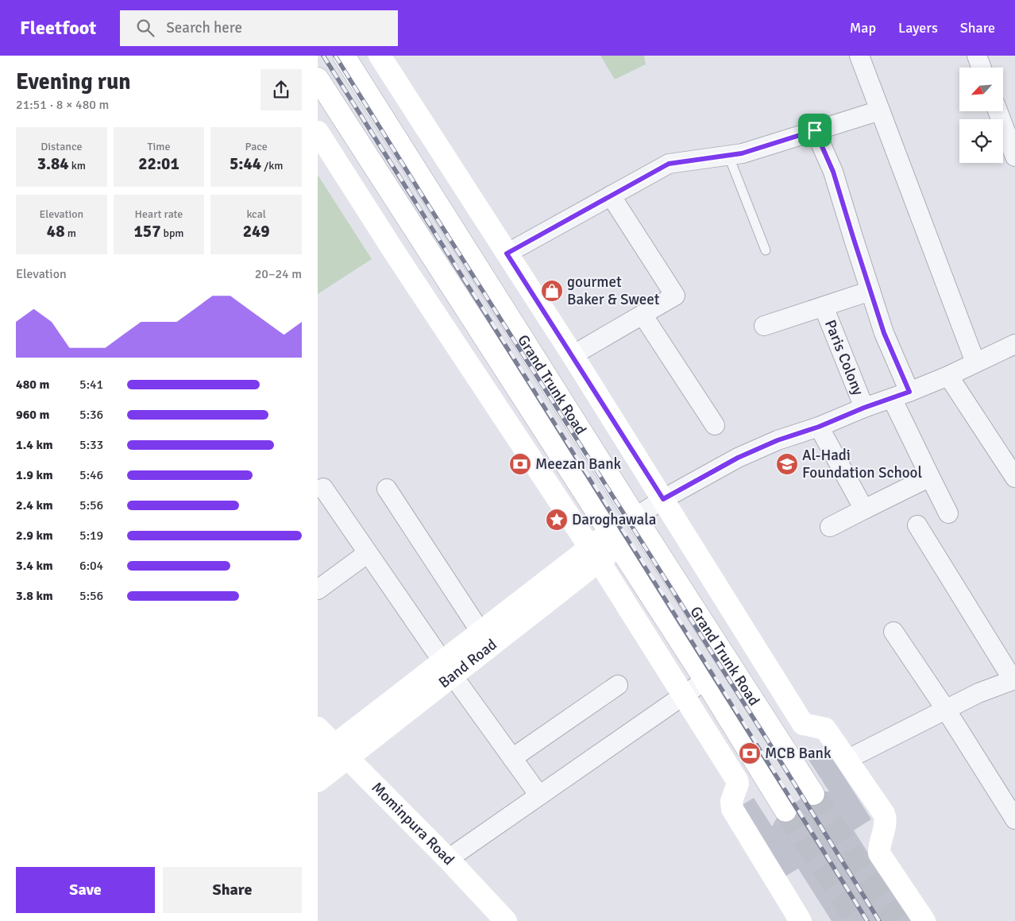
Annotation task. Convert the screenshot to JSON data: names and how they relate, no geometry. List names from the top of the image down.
{
  "streets": {
    "main road": ["Grand Trunk Road", "Band Road", "Mominpura Road"],
    "street": ["Paris Colony"]
  },
  "crossings": [
    ["Grand Trunk Road", "Band Road"],
    ["Band Road", "Mominpura Road"]
  ],
  "places": {
    "shop": ["gourmet Baker & Sweet"],
    "bank": ["Meezan Bank", "MCB Bank"],
    "school or university": ["Al-Hadi Foundation School"],
    "place": ["Daroghawala"]
  },
  "north": "bottom left",
  "page": {
    "header": "Fleetfoot",
    "search": "Search here",
    "nav": ["Map", "Layers", "Share"],
    "heading": ["Evening run", "21:51 · 8 × 480 m"],
    "stats": [
      ["Distance", "3.84 km"],
      ["Time", "22:01"],
      ["Pace", "5:44 /km"],
      ["Elevation", "48 m"],
      ["Heart rate", "157 bpm"],
      ["kcal", "249"]
    ],
    "chart": ["Elevation", "20–24 m"],
    "list": [
      {
        "name": "480 m",
        "note": "5:41"
      },
      {
        "name": "960 m",
        "note": "5:36"
      },
      {
        "name": "1.4 km",
        "note": "5:33"
      },
      {
        "name": "1.9 km",
        "note": "5:46"
      },
      {
        "name": "2.4 km",
        "note": "5:56"
      },
      {
        "name": "2.9 km",
        "note": "5:19"
      },
      {
        "name": "3.4 km",
        "note": "6:04"
      },
      {
        "name": "3.8 km",
        "note": "5:56"
      }
    ],
    "buttons": ["Save", "Share"]
  }
}
